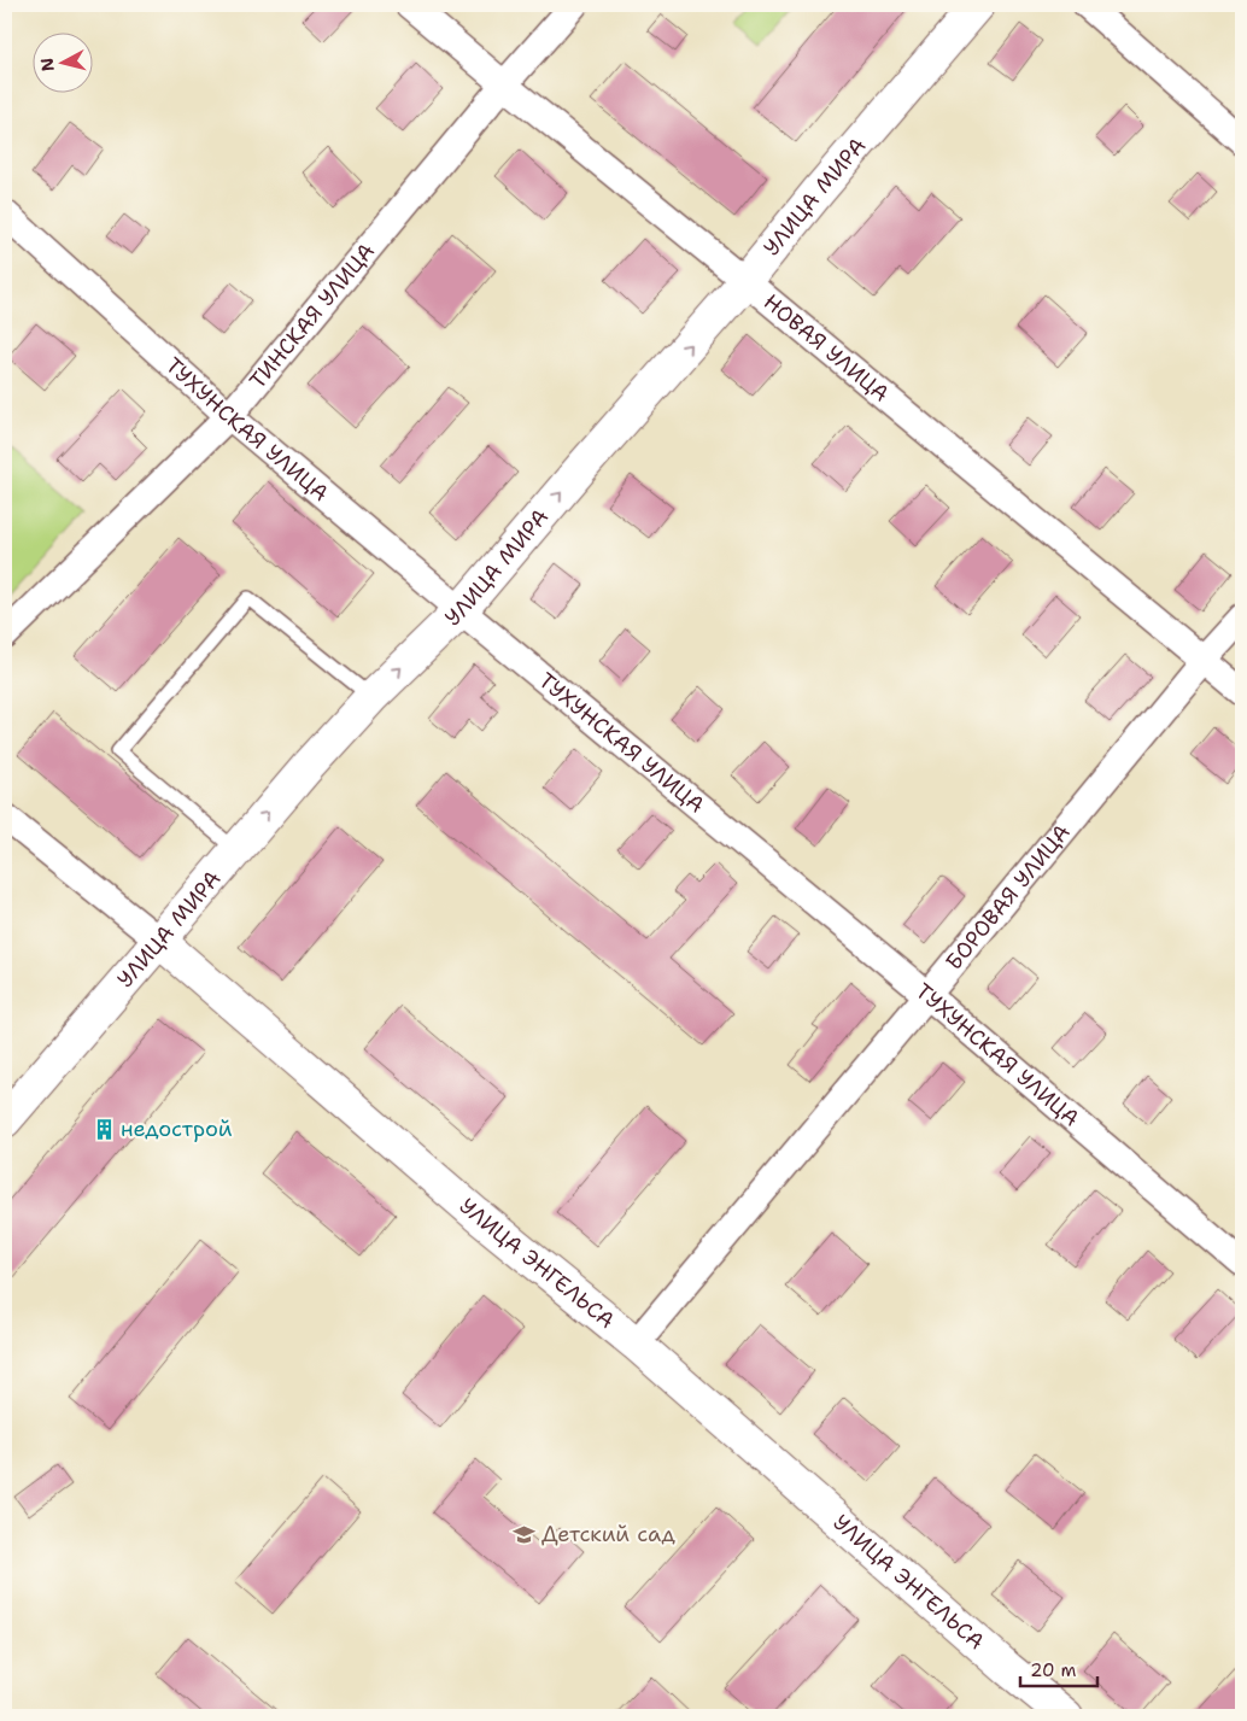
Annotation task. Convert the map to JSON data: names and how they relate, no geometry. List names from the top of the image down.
{
  "streets": {
    "main road": ["УЛИЦА МИРА", "УЛИЦА ЭНГЕЛЬСА"],
    "street": [
      "ТИНСКАЯ УЛИЦА",
      "НОВАЯ УЛИЦА",
      "ТУХУНСКАЯ УЛИЦА",
      "БОРОВАЯ УЛИЦА"
    ]
  },
  "crossings": [
    ["УЛИЦА МИРА", "НОВАЯ УЛИЦА"],
    ["УЛИЦА МИРА", "ТУХУНСКАЯ УЛИЦА"],
    ["УЛИЦА МИРА", "УЛИЦА ЭНГЕЛЬСА"],
    ["ТИНСКАЯ УЛИЦА", "НОВАЯ УЛИЦА"],
    ["ТИНСКАЯ УЛИЦА", "ТУХУНСКАЯ УЛИЦА"],
    ["НОВАЯ УЛИЦА", "БОРОВАЯ УЛИЦА"],
    ["ТУХУНСКАЯ УЛИЦА", "БОРОВАЯ УЛИЦА"],
    ["БОРОВАЯ УЛИЦА", "УЛИЦА ЭНГЕЛЬСА"]
  ],
  "one_way": ["УЛИЦА МИРА"],
  "places": {
    "building": ["недострой"],
    "school or university": ["Детский сад"]
  },
  "scale_bar": "20 m",
  "north": "left"
}
